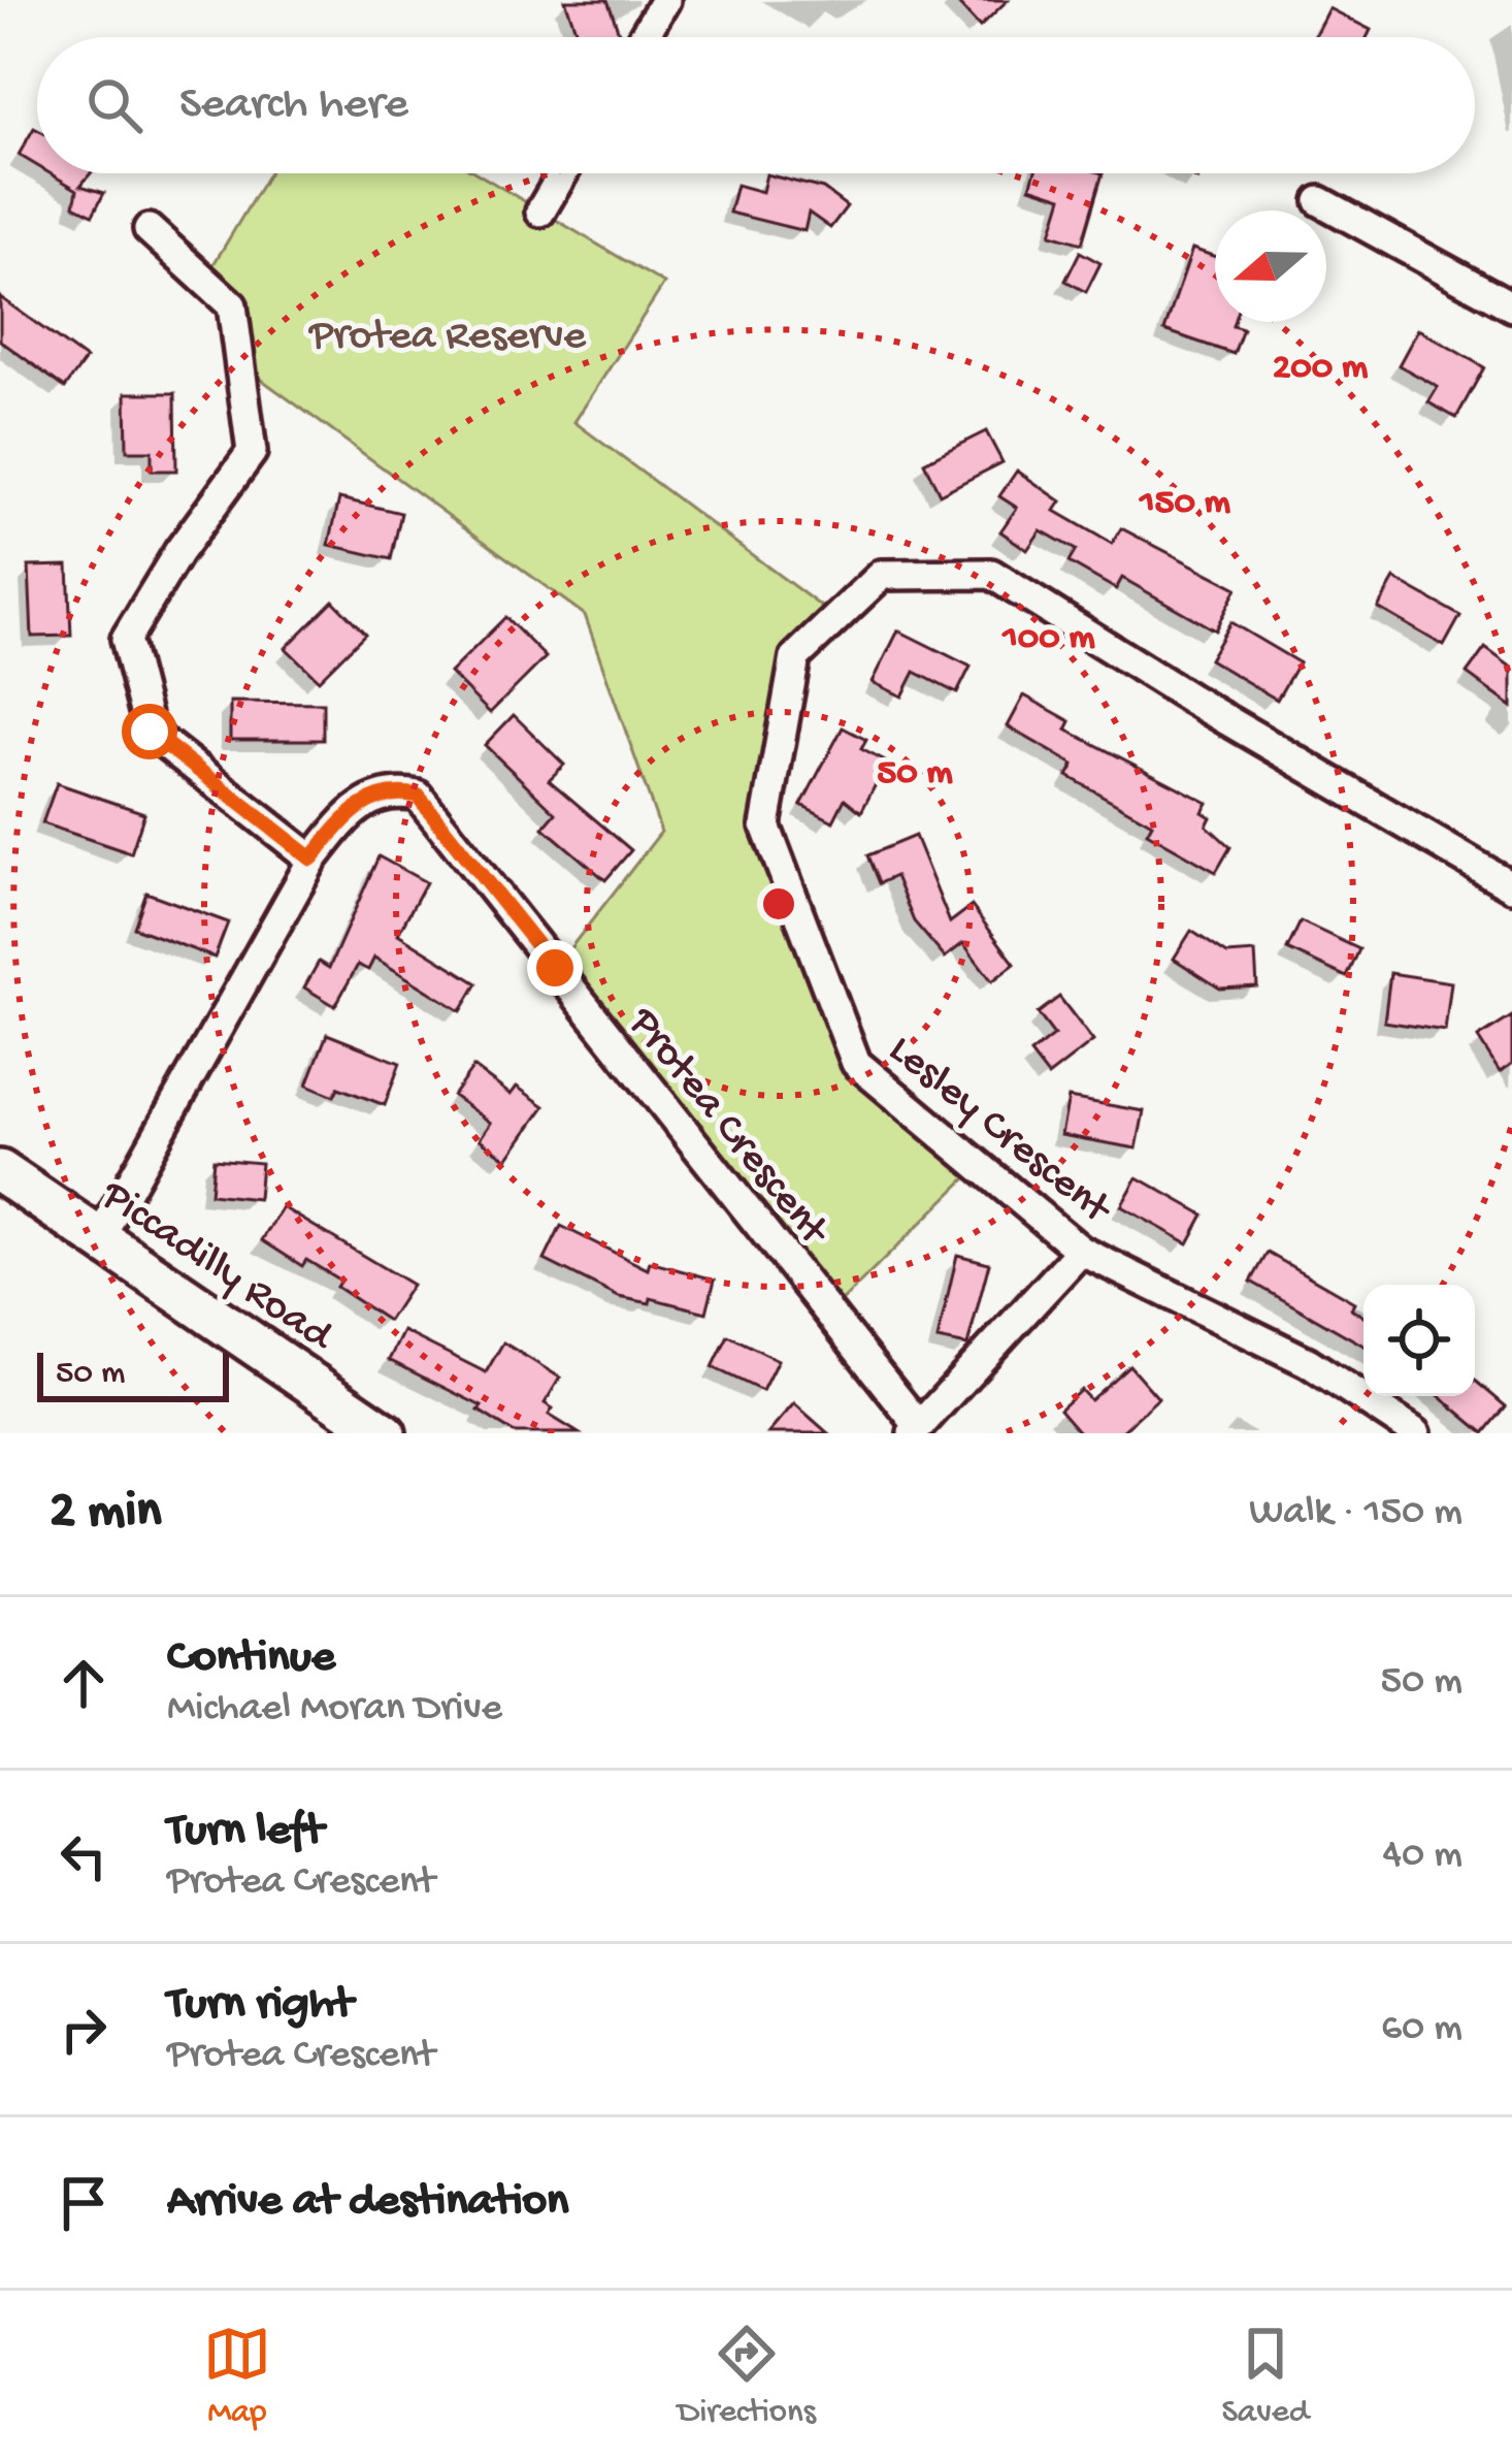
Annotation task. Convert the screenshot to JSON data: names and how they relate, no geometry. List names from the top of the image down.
{
  "streets": {
    "main road": ["Piccadilly Road"],
    "street": ["Protea Crescent", "Lesley Crescent"]
  },
  "crossings": [
    ["Protea Crescent", "Piccadilly Road"]
  ],
  "parks": ["Protea Reserve"],
  "scale_bar": "50 m",
  "north": "left",
  "page": {
    "search": "Search here",
    "scale": "50 m",
    "heading": ["2 min", "Walk · 150 m"],
    "list": [
      ["Continue", "Michael Moran Drive", "50 m"],
      ["Turn left", "Protea Crescent", "40 m"],
      ["Turn right", "Protea Crescent", "60 m"],
      "Arrive at destination"
    ],
    "nav": ["Map", "Directions", "Saved"]
  },
  "rings": [
    "200 m",
    "150 m",
    "100 m",
    "50 m"
  ]
}
